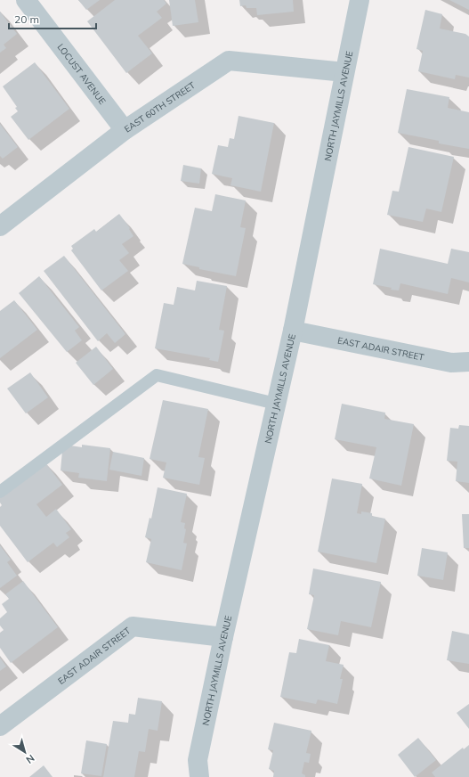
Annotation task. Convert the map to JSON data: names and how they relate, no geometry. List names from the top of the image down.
{
  "streets": {
    "street": [
      "LOCUST AVENUE",
      "NORTH JAYMILLS AVENUE",
      "EAST 60TH STREET",
      "EAST ADAIR STREET"
    ]
  },
  "crossings": [
    ["LOCUST AVENUE", "EAST 60TH STREET"],
    ["NORTH JAYMILLS AVENUE", "EAST 60TH STREET"],
    ["NORTH JAYMILLS AVENUE", "EAST ADAIR STREET"]
  ],
  "scale_bar": "20 m",
  "north": "bottom right"
}
